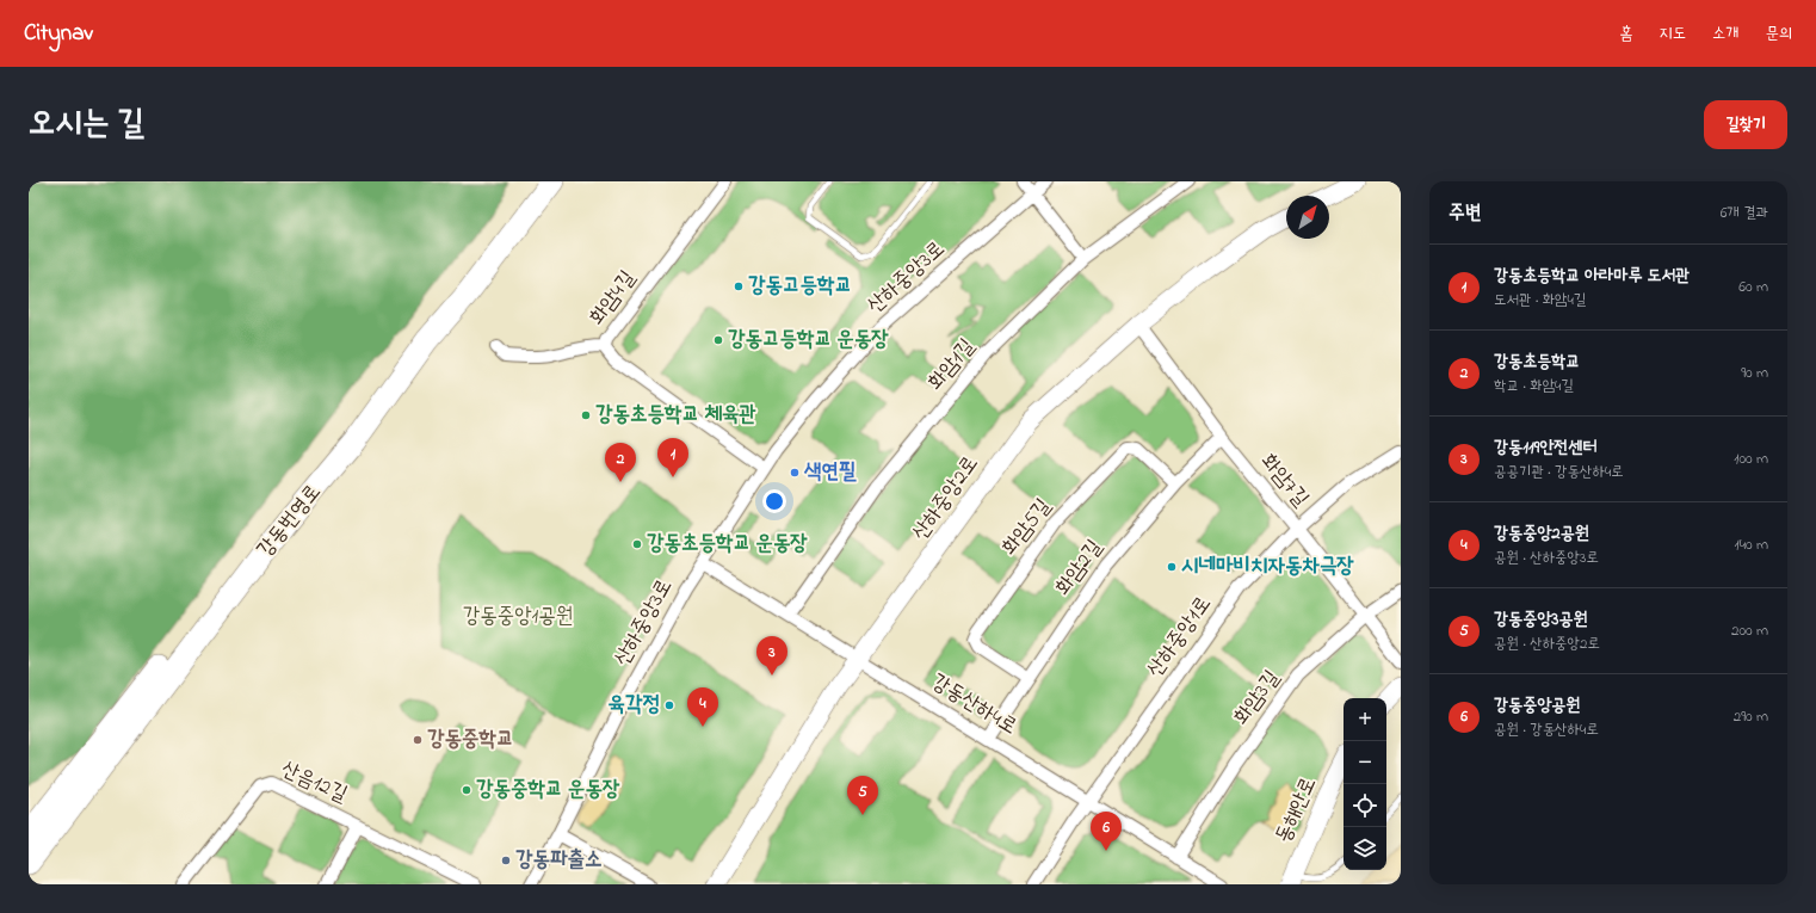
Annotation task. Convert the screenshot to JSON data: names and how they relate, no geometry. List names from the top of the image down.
{
  "streets": {
    "highway": ["강동번영로"],
    "main road": ["산하중앙2로", "동해안로"],
    "street": [
      "산하중앙3로",
      "화암4길",
      "화암1길",
      "화암7길",
      "화암5길",
      "화암2길",
      "산하중앙1로",
      "화암3길",
      "강동산하4로",
      "산음12길"
    ]
  },
  "crossings": [
    ["산하중앙3로", "화암4길"],
    ["산하중앙3로", "강동산하4로"],
    ["화암1길", "강동산하4로"],
    ["화암7길", "산하중앙2로"],
    ["화암7길", "화암2길"],
    ["화암7길", "산하중앙1로"],
    ["화암7길", "화암3길"],
    ["산하중앙2로", "강동산하4로"],
    ["화암5길", "화암2길"],
    ["화암2길", "강동산하4로"],
    ["산하중앙1로", "강동산하4로"],
    ["화암3길", "강동산하4로"]
  ],
  "parks": ["강동중앙1공원"],
  "places": [
    "강동고등학교",
    "강동고등학교 운동장",
    "강동초등학교 체육관",
    "색연필",
    "강동초등학교 운동장",
    "시네마비치자동차극장",
    "육각정",
    "강동중학교",
    "강동중학교 운동장",
    "강동파출소"
  ],
  "north": "top right",
  "page": {
    "header": "Citynav",
    "nav": [
      "홈",
      "지도",
      "소개",
      "문의"
    ],
    "title": "오시는 길",
    "buttons": "길찾기",
    "heading": ["주변", "6개 결과"],
    "list": [
      {
        "mark": "1",
        "name": "강동초등학교 아라마루 도서관",
        "note": "도서관 · 화암4길",
        "value": "60 m"
      },
      {
        "mark": "2",
        "name": "강동초등학교",
        "note": "학교 · 화암4길",
        "value": "90 m"
      },
      {
        "mark": "3",
        "name": "강동119안전센터",
        "note": "공공기관 · 강동산하4로",
        "value": "100 m"
      },
      {
        "mark": "4",
        "name": "강동중앙2공원",
        "note": "공원 · 산하중앙3로",
        "value": "140 m"
      },
      {
        "mark": "5",
        "name": "강동중앙3공원",
        "note": "공원 · 산하중앙2로",
        "value": "200 m"
      },
      {
        "mark": "6",
        "name": "강동중앙공원",
        "note": "공원 · 강동산하4로",
        "value": "290 m"
      }
    ],
    "pins": [
      "1",
      "2",
      "3",
      "4",
      "5",
      "6"
    ],
    "map_buttons": ["+", "−"]
  }
}
